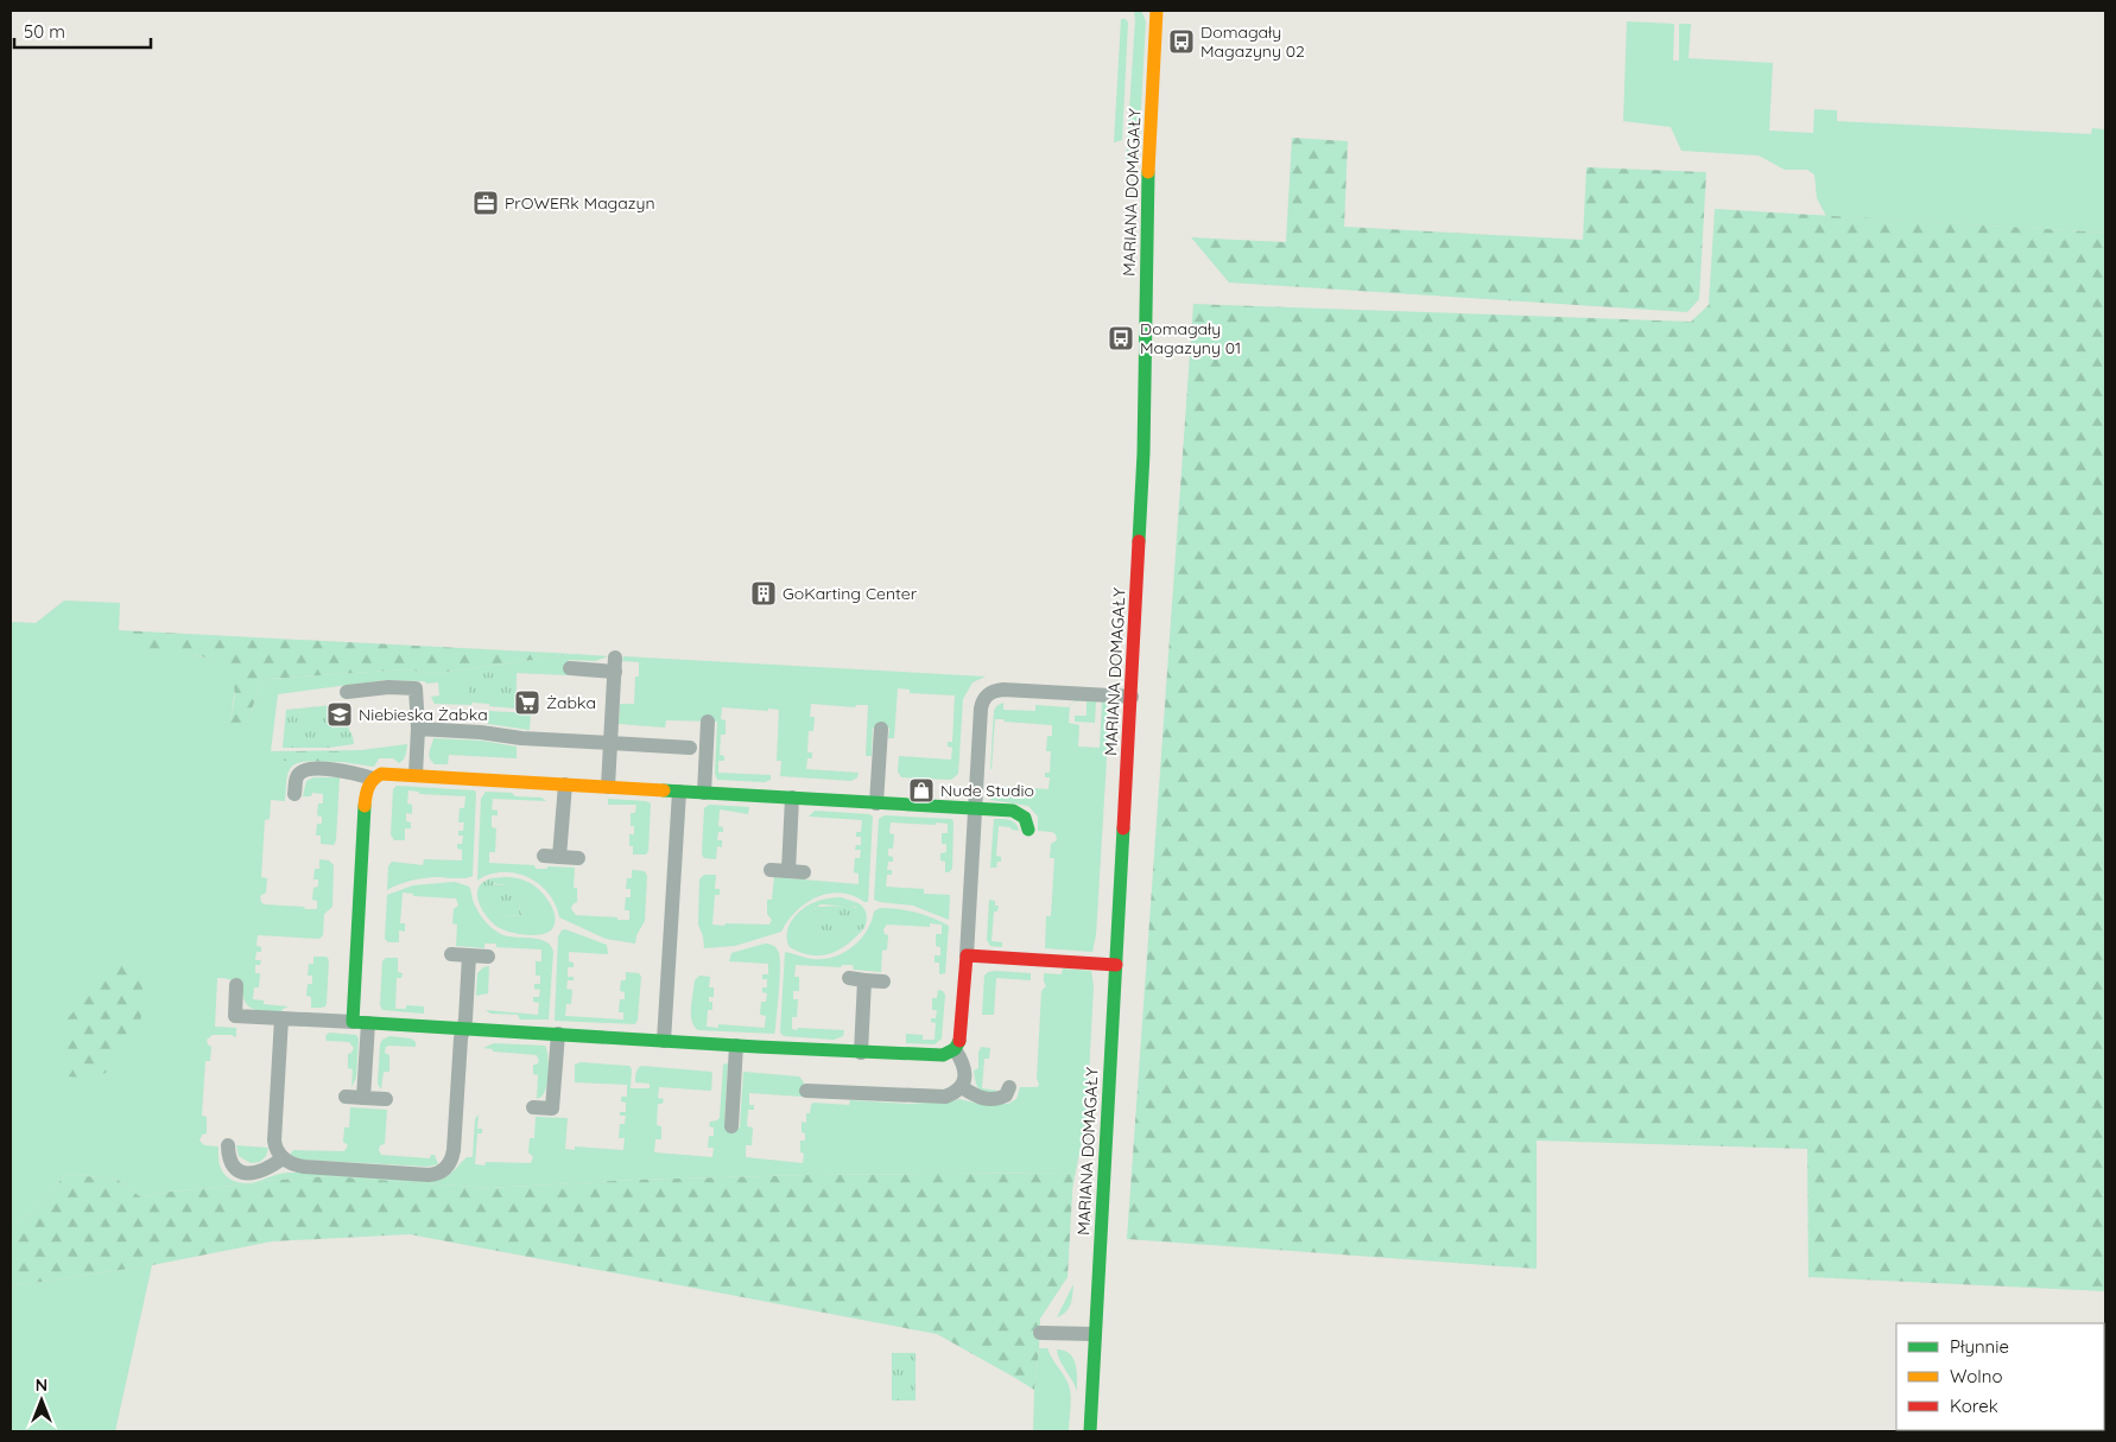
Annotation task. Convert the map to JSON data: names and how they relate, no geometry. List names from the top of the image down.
{
  "streets": {
    "street": ["MARIANA DOMAGAŁY"]
  },
  "places": {
    "bus stop": ["Domagały Magazyny 02", "Domagały Magazyny 01"],
    "office": ["PrOWERk Magazyn"],
    "building": ["GoKarting Center"],
    "supermarket": ["Żabka"],
    "school or university": ["Niebieska Żabka"],
    "shop": ["Nude Studio"]
  },
  "legend": ["Płynnie", "Wolno", "Korek"],
  "scale_bar": "50 m",
  "north": "top"
}
